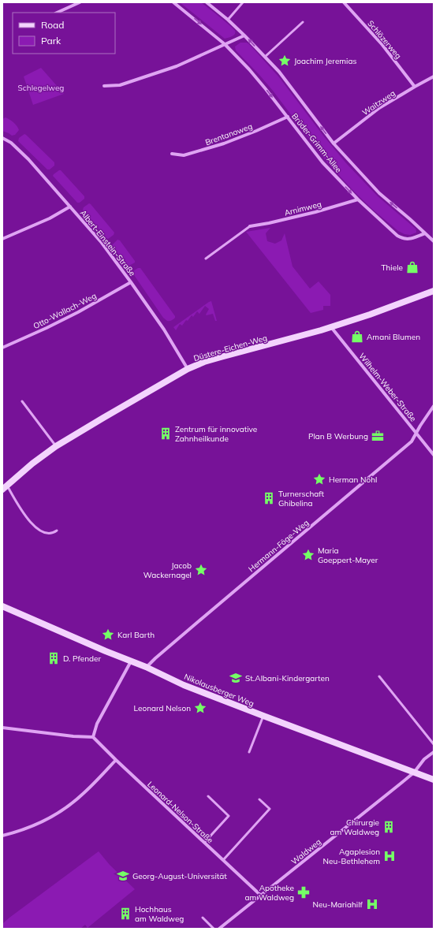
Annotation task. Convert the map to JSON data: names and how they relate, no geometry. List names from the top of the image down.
{
  "streets": {
    "street": [
      "Schlözerweg",
      "Waitzweg",
      "Brentanoweg",
      "Brüder-Grimm-Allee",
      "Arnimweg",
      "Albert-Einstein-Straße",
      "Otto-Wallach-Weg",
      "Düstere-Eichen-Weg",
      "Wilhelm-Weber-Straße",
      "Hermann-Föge-Weg",
      "Nikolausberger Weg",
      "Leonard-Nelson-Straße",
      "Waldweg"
    ]
  },
  "crossings": [
    ["Schlözerweg", "Waitzweg"],
    ["Waitzweg", "Brüder-Grimm-Allee"],
    ["Brentanoweg", "Brüder-Grimm-Allee"],
    ["Brüder-Grimm-Allee", "Arnimweg"],
    ["Albert-Einstein-Straße", "Otto-Wallach-Weg"],
    ["Albert-Einstein-Straße", "Düstere-Eichen-Weg"],
    ["Düstere-Eichen-Weg", "Wilhelm-Weber-Straße"],
    ["Wilhelm-Weber-Straße", "Hermann-Föge-Weg"],
    ["Hermann-Föge-Weg", "Nikolausberger Weg"],
    ["Nikolausberger Weg", "Waldweg"],
    ["Leonard-Nelson-Straße", "Waldweg"]
  ],
  "parks": ["Schlegelweg"],
  "places": {
    "place": [
      "Joachim Jeremias",
      "Herman Nohl",
      "Maria Goeppert-Mayer",
      "Jacob Wackernagel",
      "Karl Barth",
      "Leonard Nelson"
    ],
    "shop": ["Thiele", "Amani Blumen"],
    "building": [
      "Zentrum für innovative Zahnheilkunde",
      "Turnerschaft Ghibelina",
      "D. Pfender",
      "Chirurgie am Waldweg",
      "Hochhaus am Waldweg"
    ],
    "office": ["Plan B Werbung"],
    "school or university": ["St.Albani-Kindergarten", "Georg-August-Universität"],
    "hospital": ["Agaplesion Neu-Bethlehem", "Neu-Mariahilf"],
    "pharmacy": ["Apotheke am Waldweg"]
  },
  "legend": ["Road", "Park"]
}
